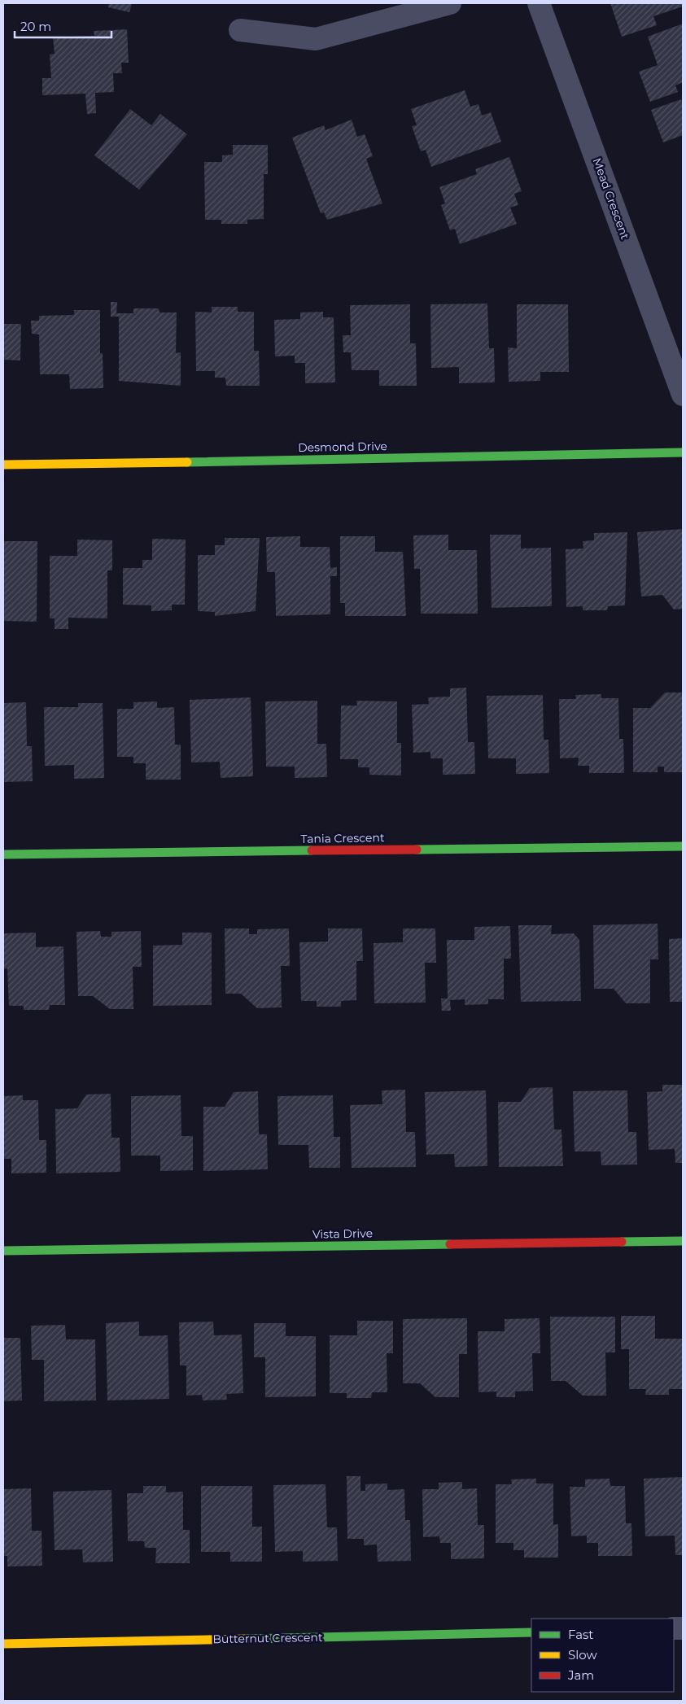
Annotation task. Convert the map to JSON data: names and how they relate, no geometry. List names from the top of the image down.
{
  "streets": {
    "street": [
      "Mead Crescent",
      "Desmond Drive",
      "Tania Crescent",
      "Vista Drive",
      "Butternut Crescent"
    ]
  },
  "legend": ["Fast", "Slow", "Jam"],
  "scale_bar": "20 m"
}
